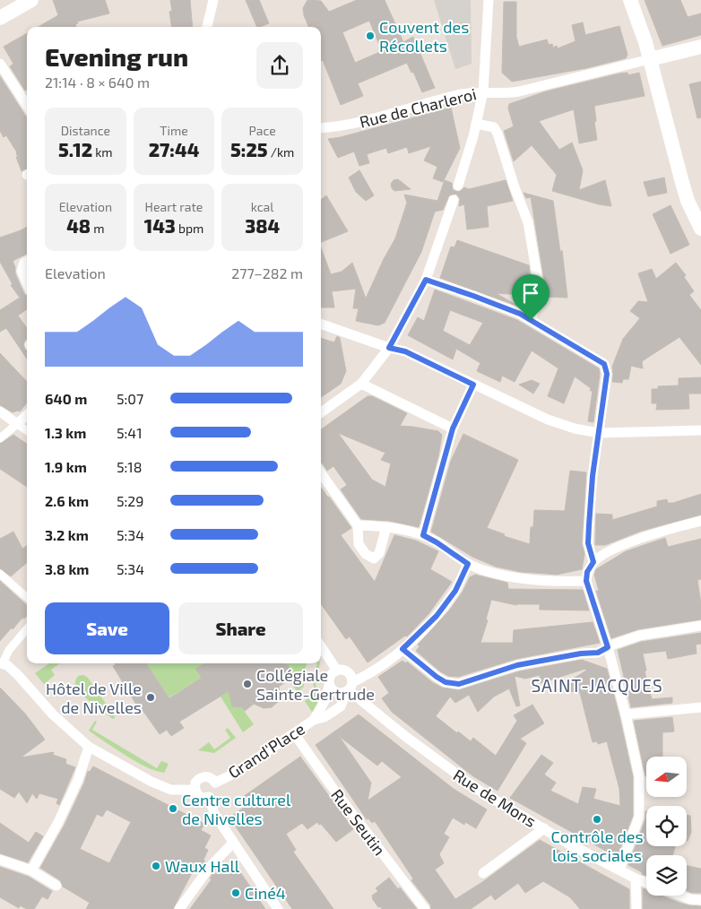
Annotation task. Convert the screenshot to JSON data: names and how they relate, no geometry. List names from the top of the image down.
{
  "streets": {
    "street": [
      "Rue de Charleroi",
      "Grand'Place",
      "Rue de Mons",
      "Rue Seutin"
    ]
  },
  "crossings": [
    ["Grand'Place", "Rue de Mons"],
    ["Grand'Place", "Rue Seutin"]
  ],
  "districts": ["SAINT-JACQUES"],
  "places": [
    "Couvent des Récollets",
    "Collégiale Sainte-Gertrude",
    "Hôtel de Ville de Nivelles",
    "Centre culturel de Nivelles",
    "Contrôle des lois sociales",
    "Waux Hall",
    "Ciné4"
  ],
  "north": "left",
  "page": {
    "heading": ["Evening run", "21:14 · 8 × 640 m"],
    "stats": [
      ["Distance", "5.12 km"],
      ["Time", "27:44"],
      ["Pace", "5:25 /km"],
      ["Elevation", "48 m"],
      ["Heart rate", "143 bpm"],
      ["kcal", "384"]
    ],
    "chart": ["Elevation", "277–282 m"],
    "list": [
      {
        "name": "640 m",
        "note": "5:07"
      },
      {
        "name": "1.3 km",
        "note": "5:41"
      },
      {
        "name": "1.9 km",
        "note": "5:18"
      },
      {
        "name": "2.6 km",
        "note": "5:29"
      },
      {
        "name": "3.2 km",
        "note": "5:34"
      },
      {
        "name": "3.8 km",
        "note": "5:34"
      }
    ],
    "buttons": ["Save", "Share"]
  }
}
